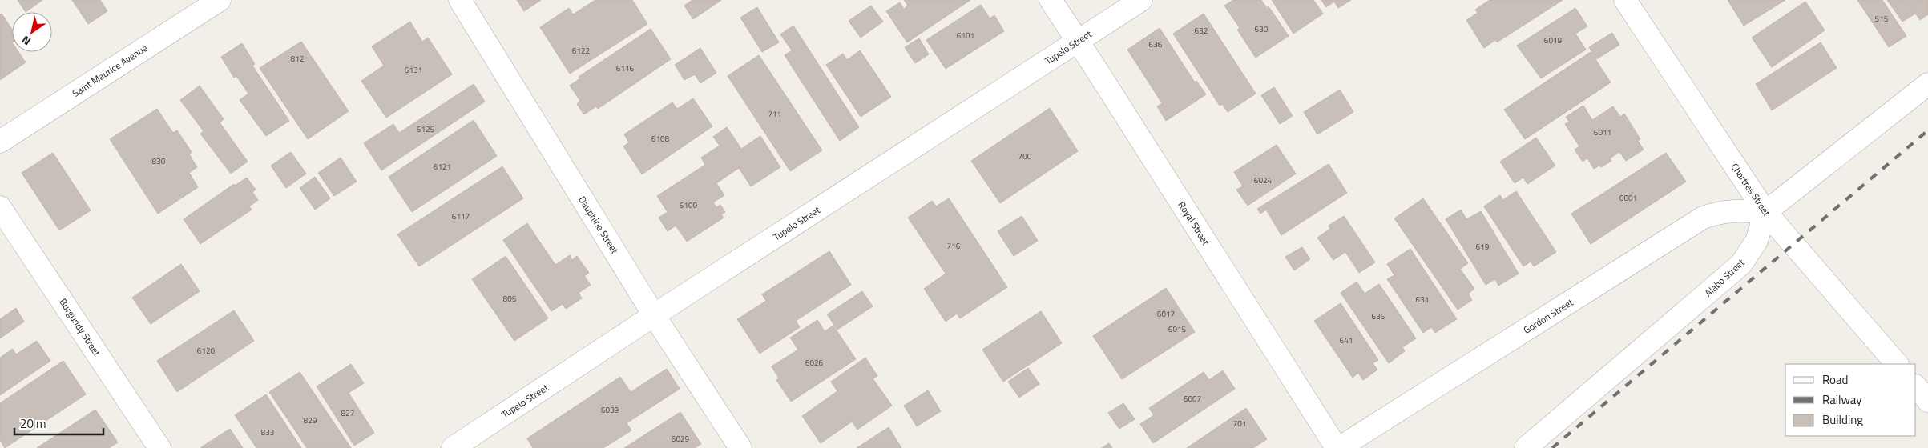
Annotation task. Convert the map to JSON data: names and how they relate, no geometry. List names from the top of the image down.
{
  "streets": {
    "street": [
      "Tupelo Street",
      "Saint Maurice Avenue",
      "Chartres Street",
      "Royal Street",
      "Dauphine Street",
      "Alabo Street",
      "Gordon Street",
      "Burgundy Street"
    ]
  },
  "crossings": [
    ["Tupelo Street", "Royal Street"],
    ["Tupelo Street", "Dauphine Street"],
    ["Chartres Street", "Alabo Street"],
    ["Chartres Street", "Gordon Street"],
    ["Royal Street", "Gordon Street"],
    ["Alabo Street", "Gordon Street"]
  ],
  "house_numbers": [
    "515",
    "630",
    "632",
    "6101",
    "6019",
    "636",
    "6122",
    "812",
    "6116",
    "6131",
    "711",
    "6125",
    "6011",
    "6108",
    "700",
    "830",
    "6121",
    "6024",
    "6001",
    "6100",
    "6117",
    "716",
    "619",
    "805",
    "631",
    "6017",
    "635",
    "6015",
    "641",
    "6120",
    "6026",
    "6007",
    "6039",
    "827",
    "829",
    "701",
    "833",
    "6029"
  ],
  "legend": ["Road", "Railway", "Building"],
  "scale_bar": "20 m",
  "north": "bottom left"
}
